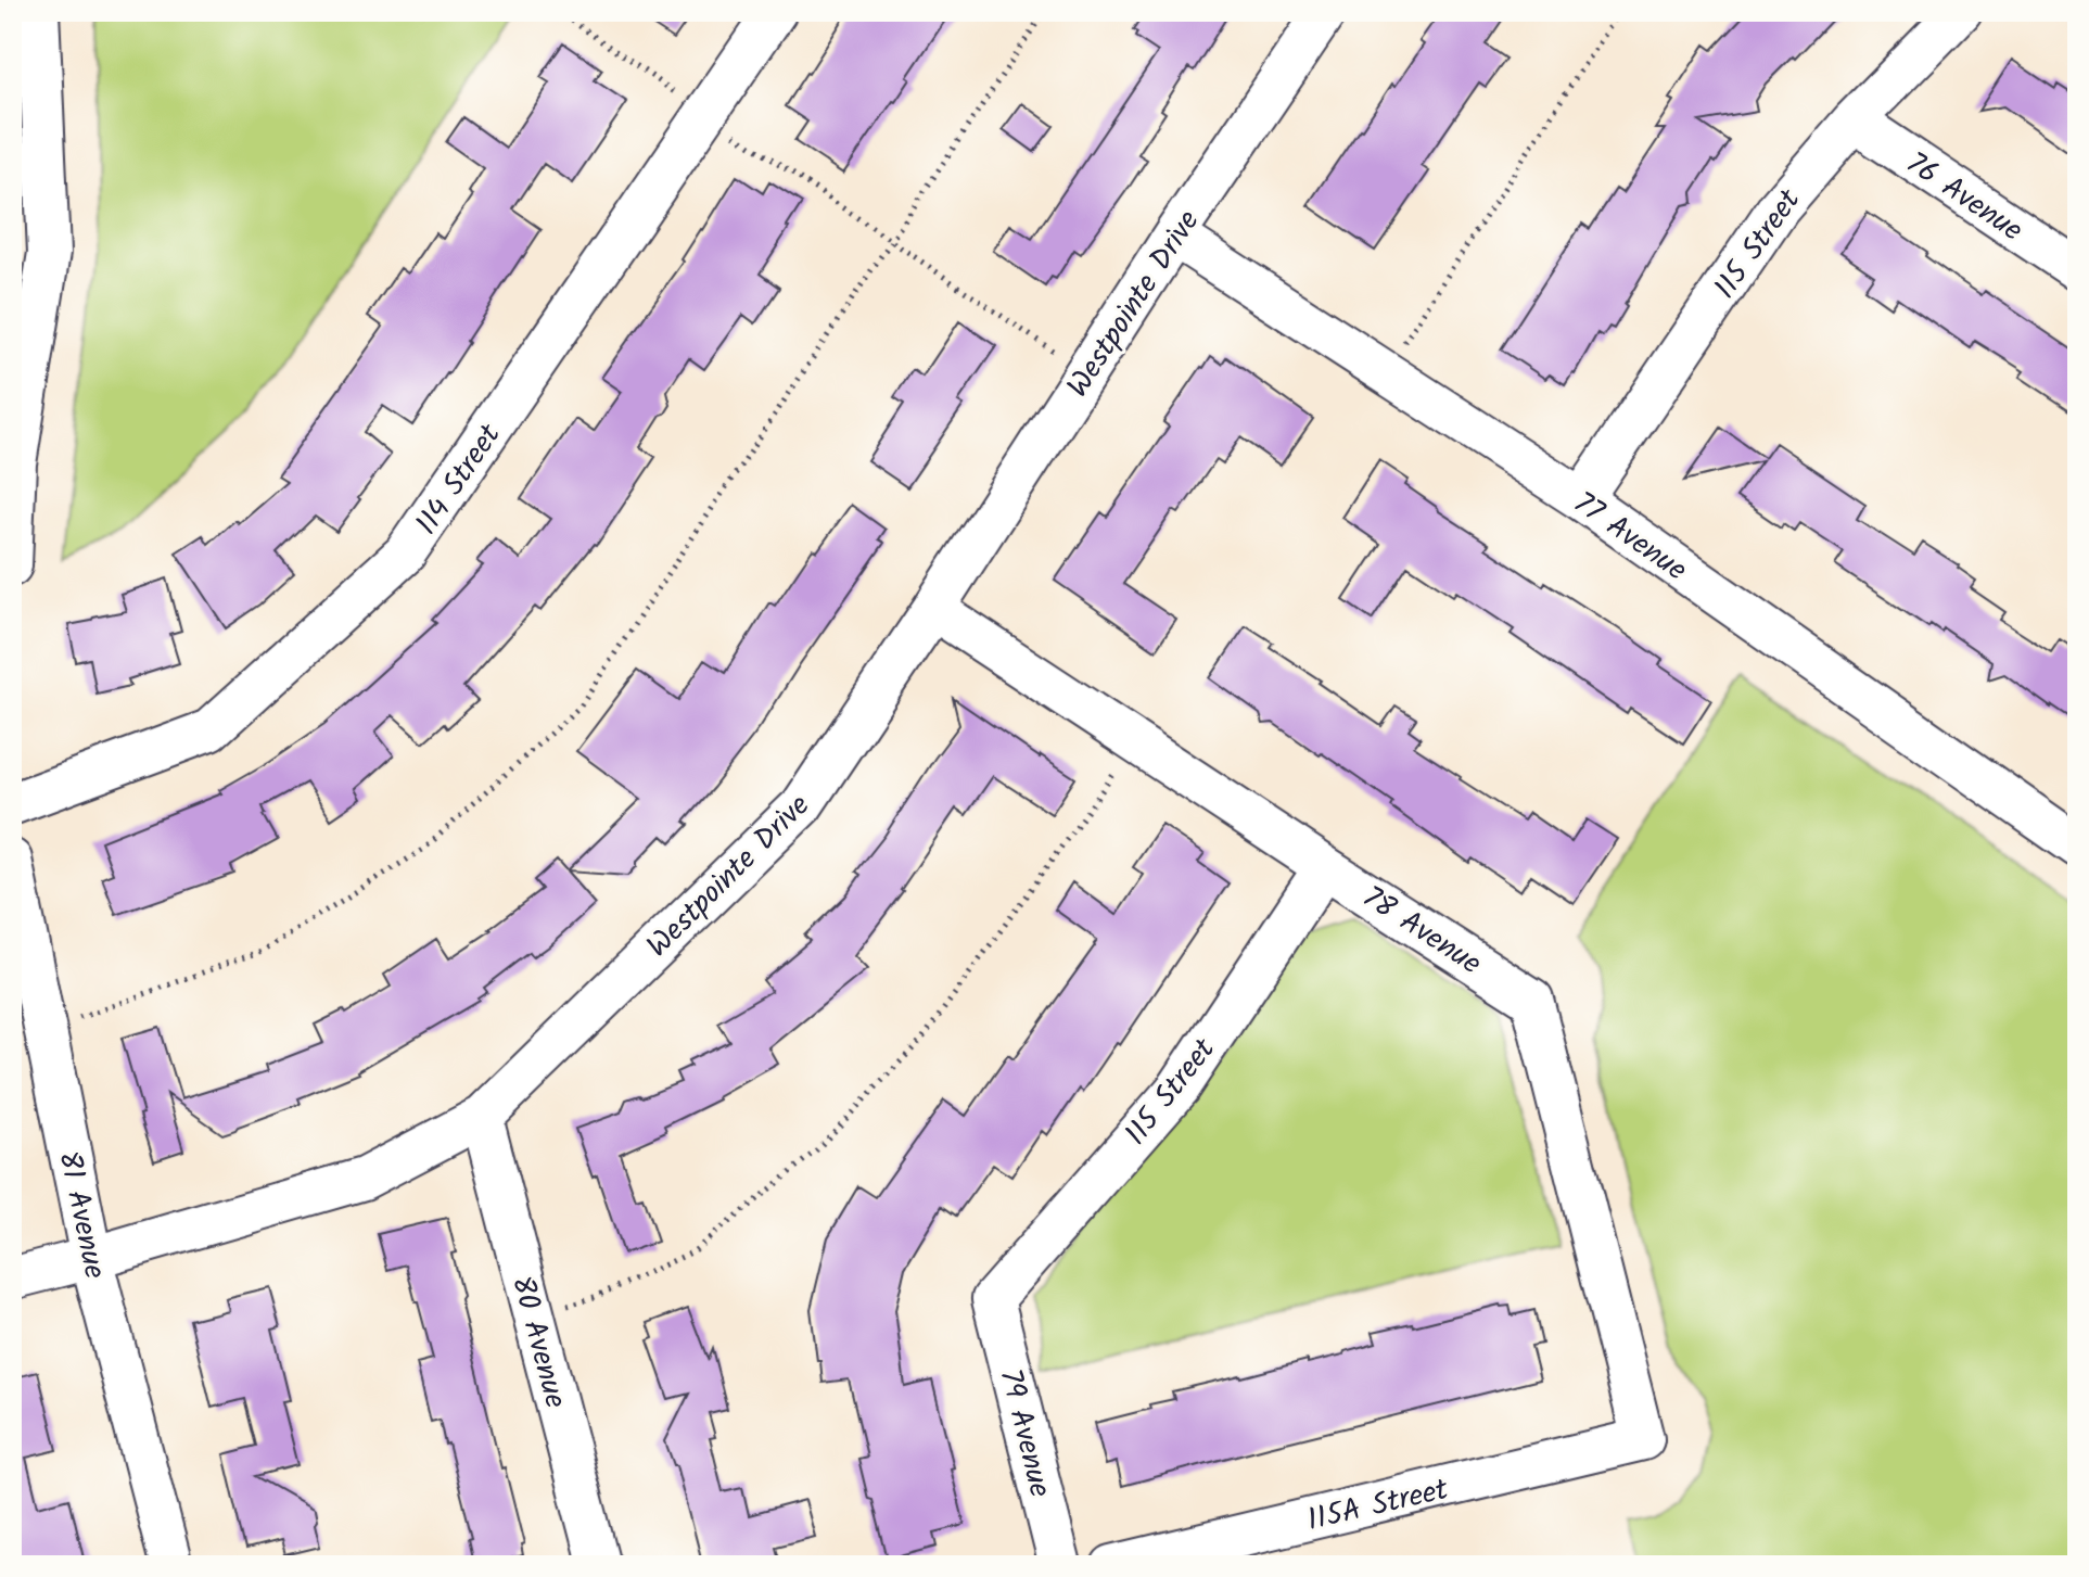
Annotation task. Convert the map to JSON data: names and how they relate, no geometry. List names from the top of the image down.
{
  "streets": {
    "street": [
      "76 Avenue",
      "115 Street",
      "Westpointe Drive",
      "114 Street",
      "77 Avenue",
      "78 Avenue",
      "81 Avenue",
      "80 Avenue",
      "79 Avenue",
      "115A Street"
    ]
  },
  "crossings": [
    ["76 Avenue", "115 Street"],
    ["115 Street", "77 Avenue"],
    ["115 Street", "78 Avenue"],
    ["115 Street", "79 Avenue"],
    ["Westpointe Drive", "77 Avenue"],
    ["Westpointe Drive", "78 Avenue"],
    ["Westpointe Drive", "81 Avenue"],
    ["Westpointe Drive", "80 Avenue"],
    ["78 Avenue", "115A Street"]
  ]
}
